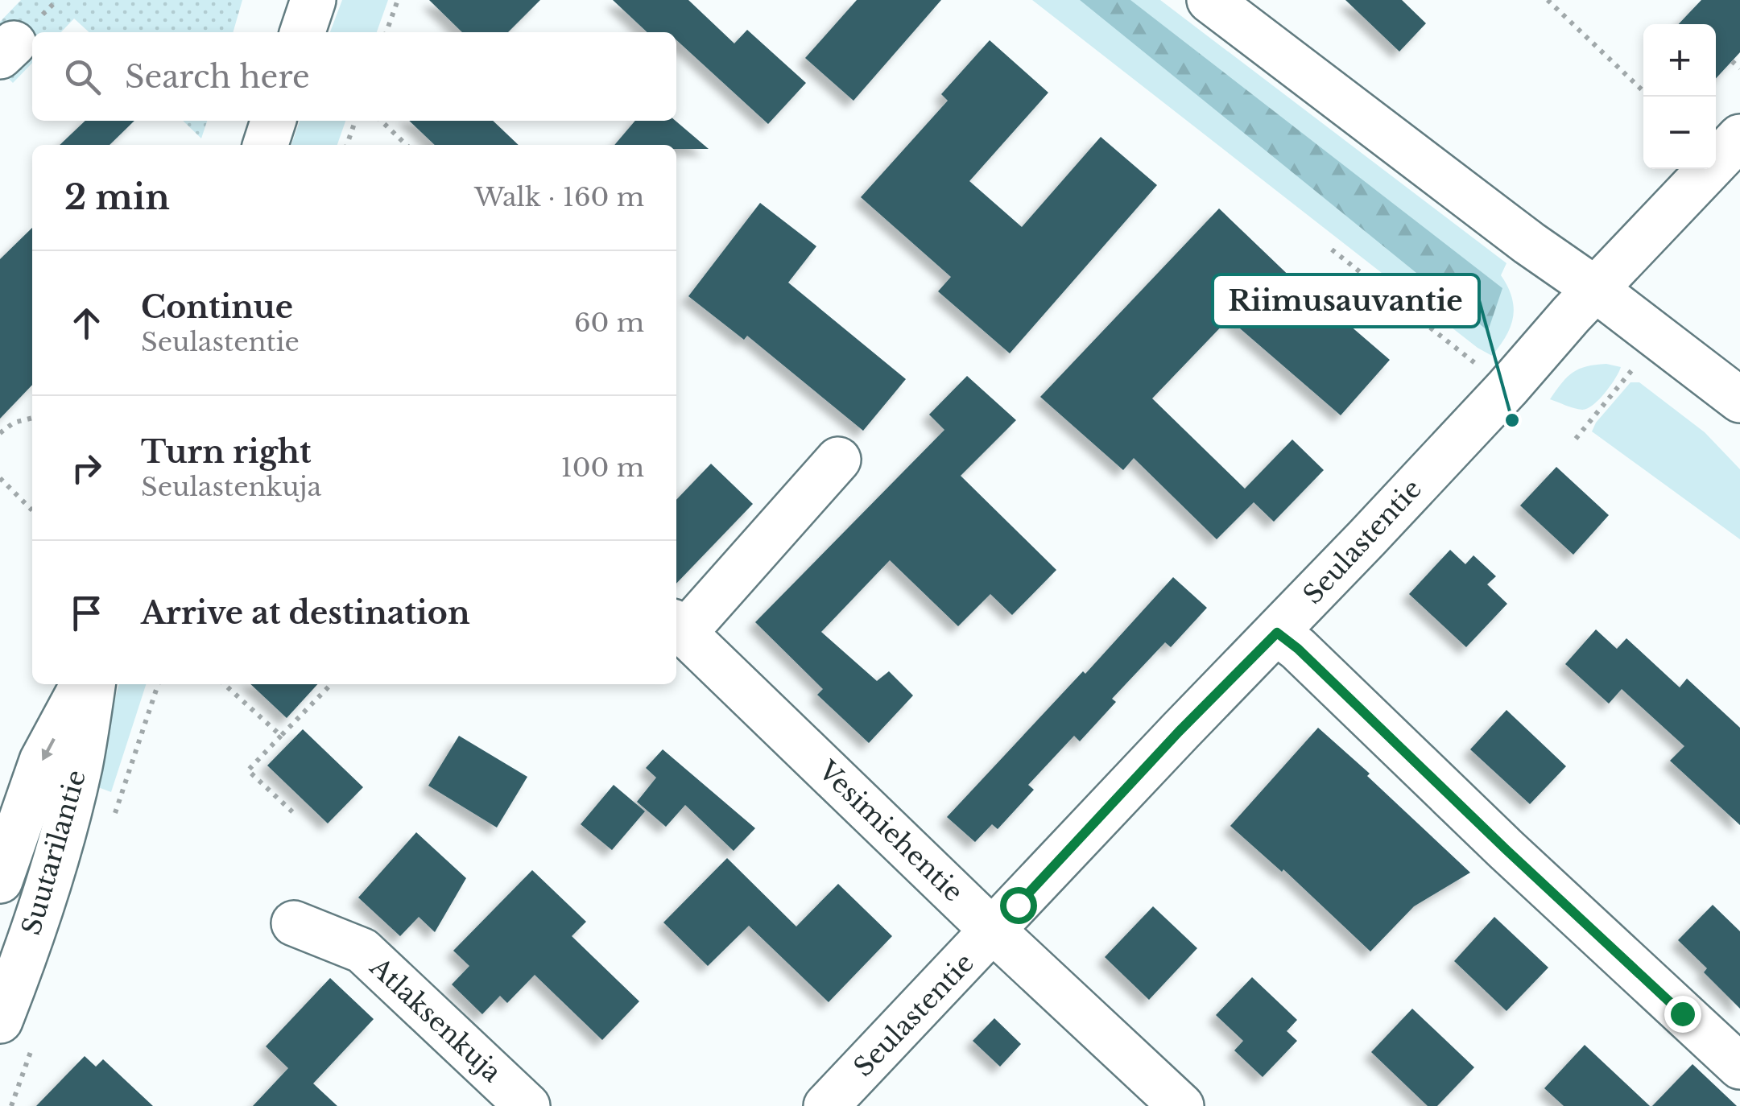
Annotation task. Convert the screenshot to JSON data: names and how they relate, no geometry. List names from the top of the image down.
{
  "streets": {
    "street": [
      "Seulastentie",
      "Vesimiehentie",
      "Suutarilantie",
      "Atlaksenkuja"
    ]
  },
  "crossings": [
    ["Seulastentie", "Vesimiehentie"]
  ],
  "places": ["Riimusauvantie"],
  "page": {
    "map_buttons": ["+", "−"],
    "search": "Search here",
    "heading": ["2 min", "Walk · 160 m"],
    "list": [
      ["Continue", "Seulastentie", "60 m"],
      ["Turn right", "Seulastenkuja", "100 m"],
      "Arrive at destination"
    ]
  }
}
